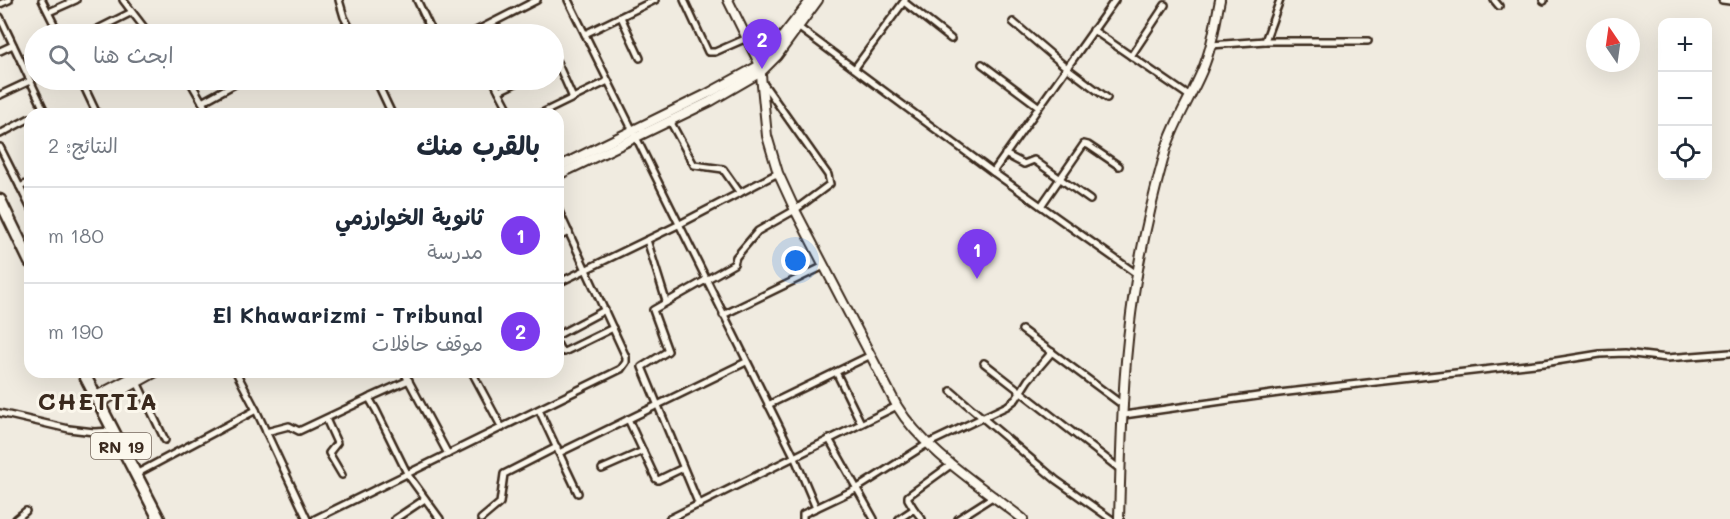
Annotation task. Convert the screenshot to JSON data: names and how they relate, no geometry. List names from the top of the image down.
{
  "streets": {
    "highway": ["RN 19"]
  },
  "districts": ["CHETTIA"],
  "north": "top",
  "page": {
    "map_buttons": ["+", "−"],
    "pins": ["2", "1"],
    "search": "ابحث هنا",
    "heading": ["بالقرب منك", "النتائج: 2"],
    "list": [
      {
        "mark": "1",
        "name": "ثانوية الخوارزمي",
        "note": "مدرسة",
        "value": "180 m"
      },
      {
        "mark": "2",
        "name": "El Khawarizmi - Tribunal",
        "note": "موقف حافلات",
        "value": "190 m"
      }
    ]
  }
}
